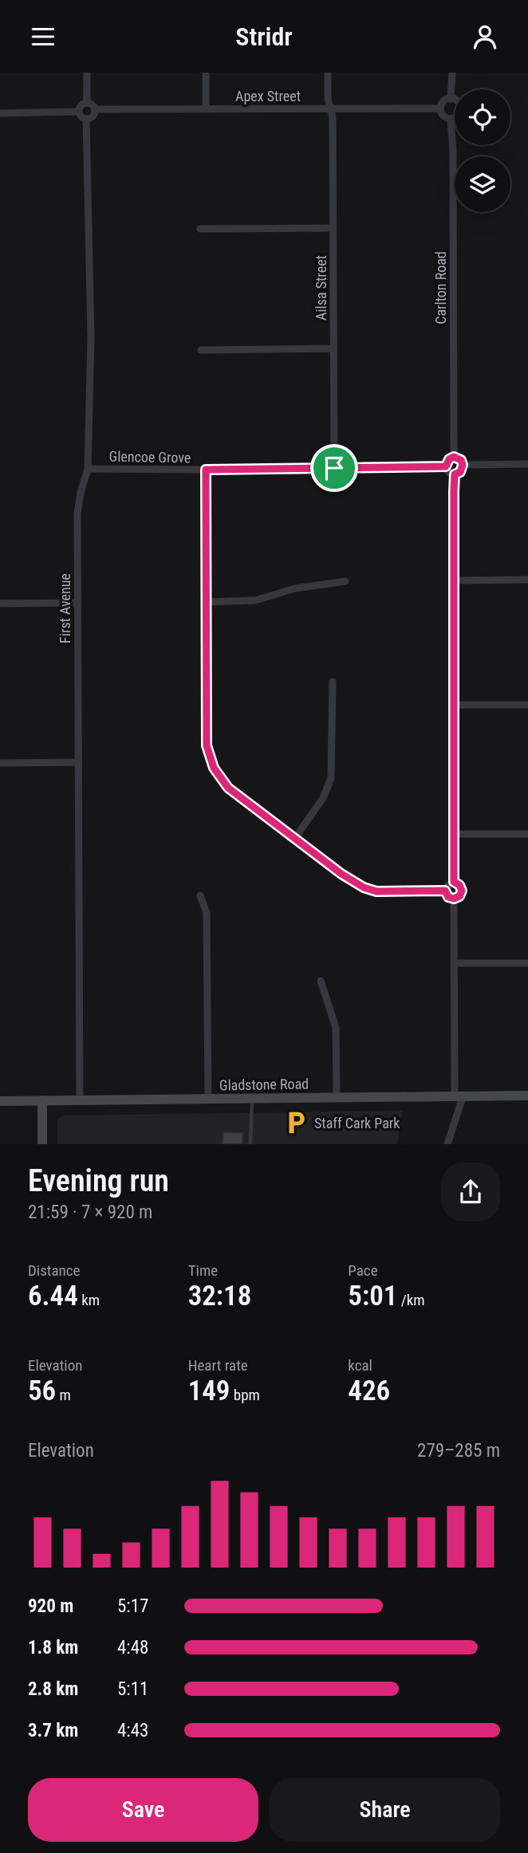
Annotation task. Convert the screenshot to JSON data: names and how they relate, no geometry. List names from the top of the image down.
{
  "streets": {
    "main road": ["Gladstone Road"],
    "street": [
      "Apex Street",
      "Ailsa Street",
      "Carlton Road",
      "Glencoe Grove",
      "First Avenue"
    ]
  },
  "crossings": [
    ["Apex Street", "Ailsa Street"],
    ["Apex Street", "Carlton Road"],
    ["Apex Street", "First Avenue"],
    ["Ailsa Street", "Glencoe Grove"],
    ["Carlton Road", "Glencoe Grove"],
    ["Glencoe Grove", "First Avenue"],
    ["First Avenue", "Gladstone Road"]
  ],
  "places": {
    "parking": ["Staff Cark Park"]
  },
  "page": {
    "header": "Stridr",
    "heading": ["Evening run", "21:59 · 7 × 920 m"],
    "stats": [
      ["Distance", "6.44 km"],
      ["Time", "32:18"],
      ["Pace", "5:01 /km"],
      ["Elevation", "56 m"],
      ["Heart rate", "149 bpm"],
      ["kcal", "426"]
    ],
    "chart": ["Elevation", "279–285 m"],
    "list": [
      {
        "name": "920 m",
        "note": "5:17"
      },
      {
        "name": "1.8 km",
        "note": "4:48"
      },
      {
        "name": "2.8 km",
        "note": "5:11"
      },
      {
        "name": "3.7 km",
        "note": "4:43"
      }
    ],
    "buttons": ["Save", "Share"]
  }
}
